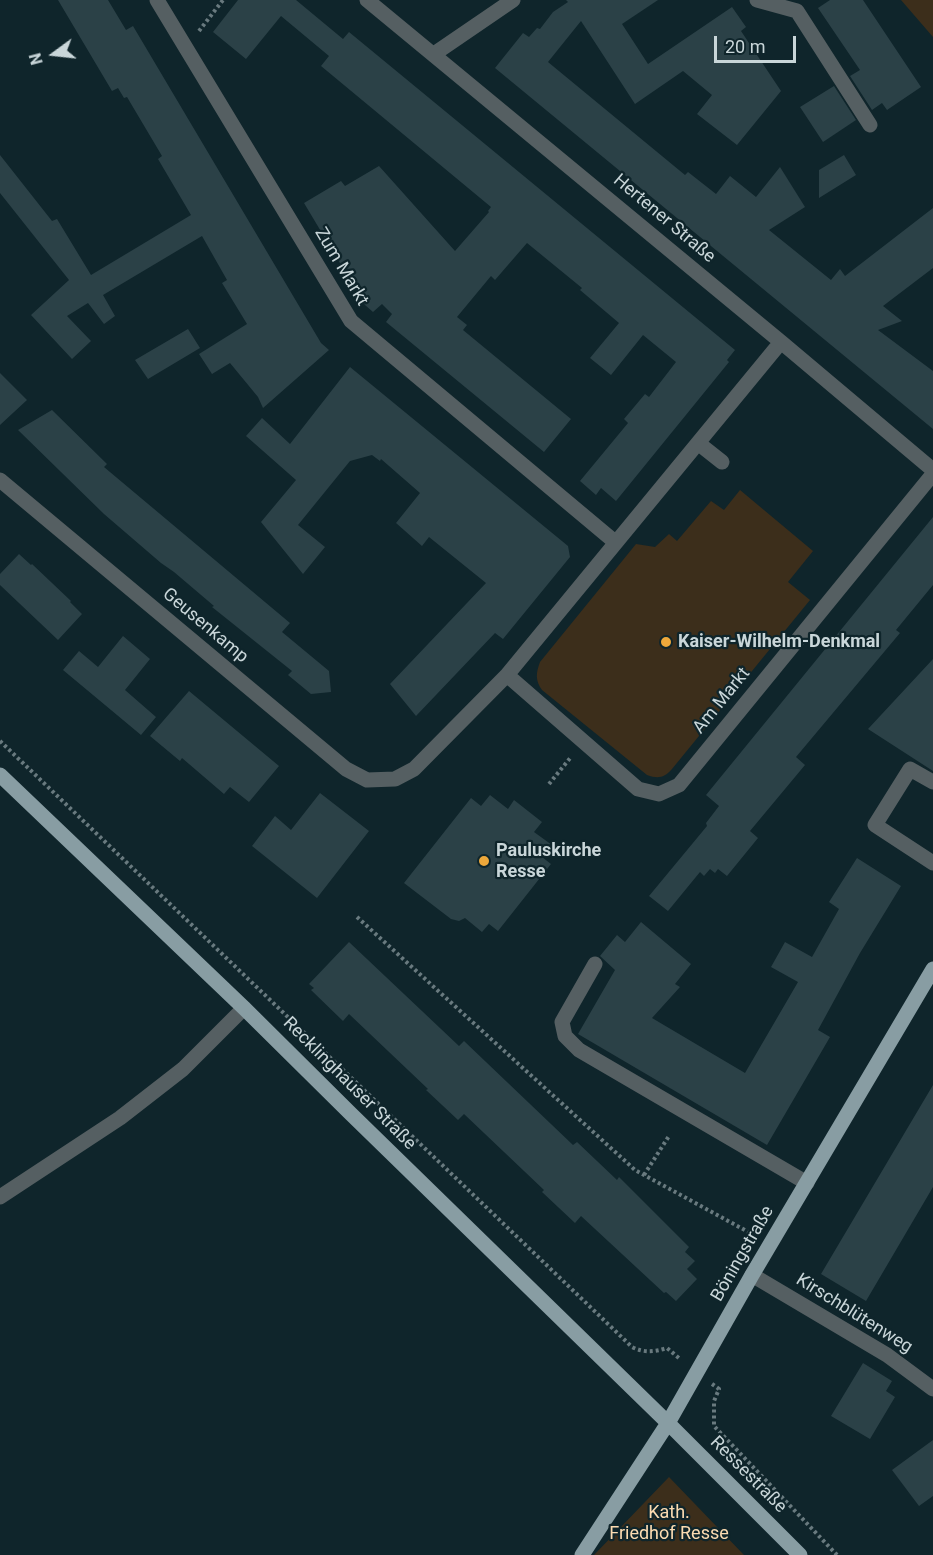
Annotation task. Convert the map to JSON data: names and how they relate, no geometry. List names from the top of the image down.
{
  "streets": {
    "main road": ["Recklinghauser Straße", "Böningstraße", "Ressestraße"],
    "street": [
      "Hertener Straße",
      "Zum Markt",
      "Geusenkamp",
      "Am Markt",
      "Kirschblütenweg"
    ]
  },
  "crossings": [
    ["Hertener Straße", "Am Markt"],
    ["Geusenkamp", "Am Markt"],
    ["Recklinghauser Straße", "Böningstraße"],
    ["Recklinghauser Straße", "Ressestraße"],
    ["Böningstraße", "Kirschblütenweg"],
    ["Böningstraße", "Ressestraße"]
  ],
  "parks": ["Kath. Friedhof Resse"],
  "places": ["Kaiser-Wilhelm-Denkmal", "Pauluskirche Resse"],
  "scale_bar": "20 m",
  "north": "left"
}
